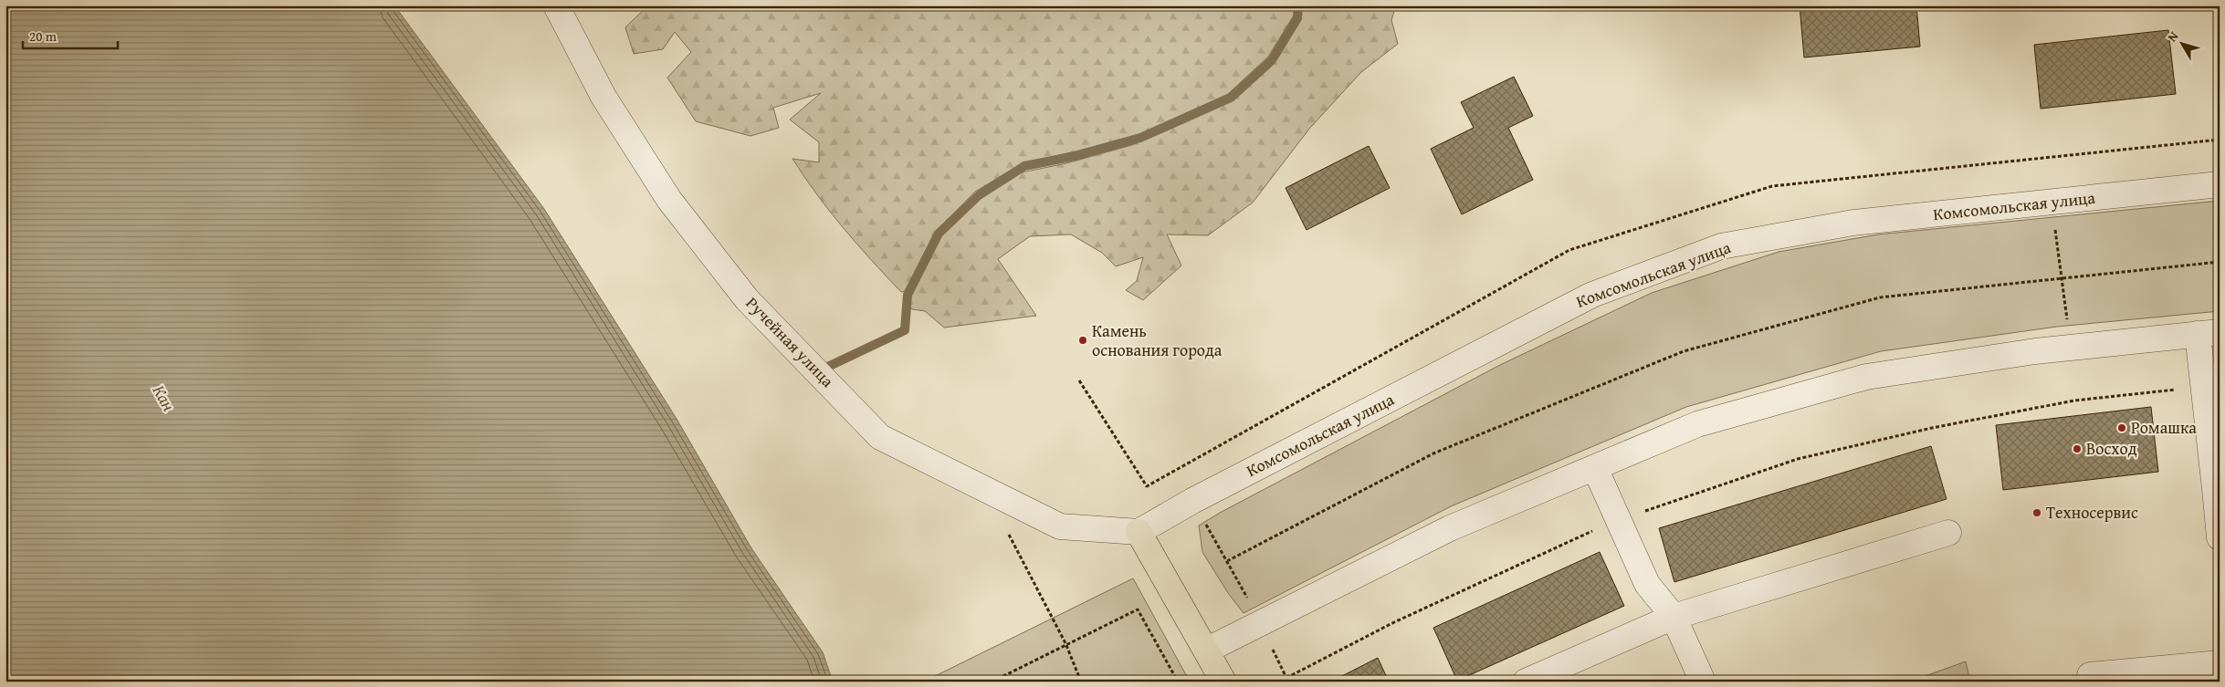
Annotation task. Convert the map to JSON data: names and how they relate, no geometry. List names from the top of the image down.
{
  "streets": {
    "street": ["Комсомольская улица", "Ручейная улица"]
  },
  "crossings": [
    ["Комсомольская улица", "Ручейная улица"]
  ],
  "water": ["Кан"],
  "places": [
    "Камень основания города",
    "Ромашка",
    "Восход",
    "Техносервис"
  ],
  "scale_bar": "20 m",
  "north": "top left"
}
